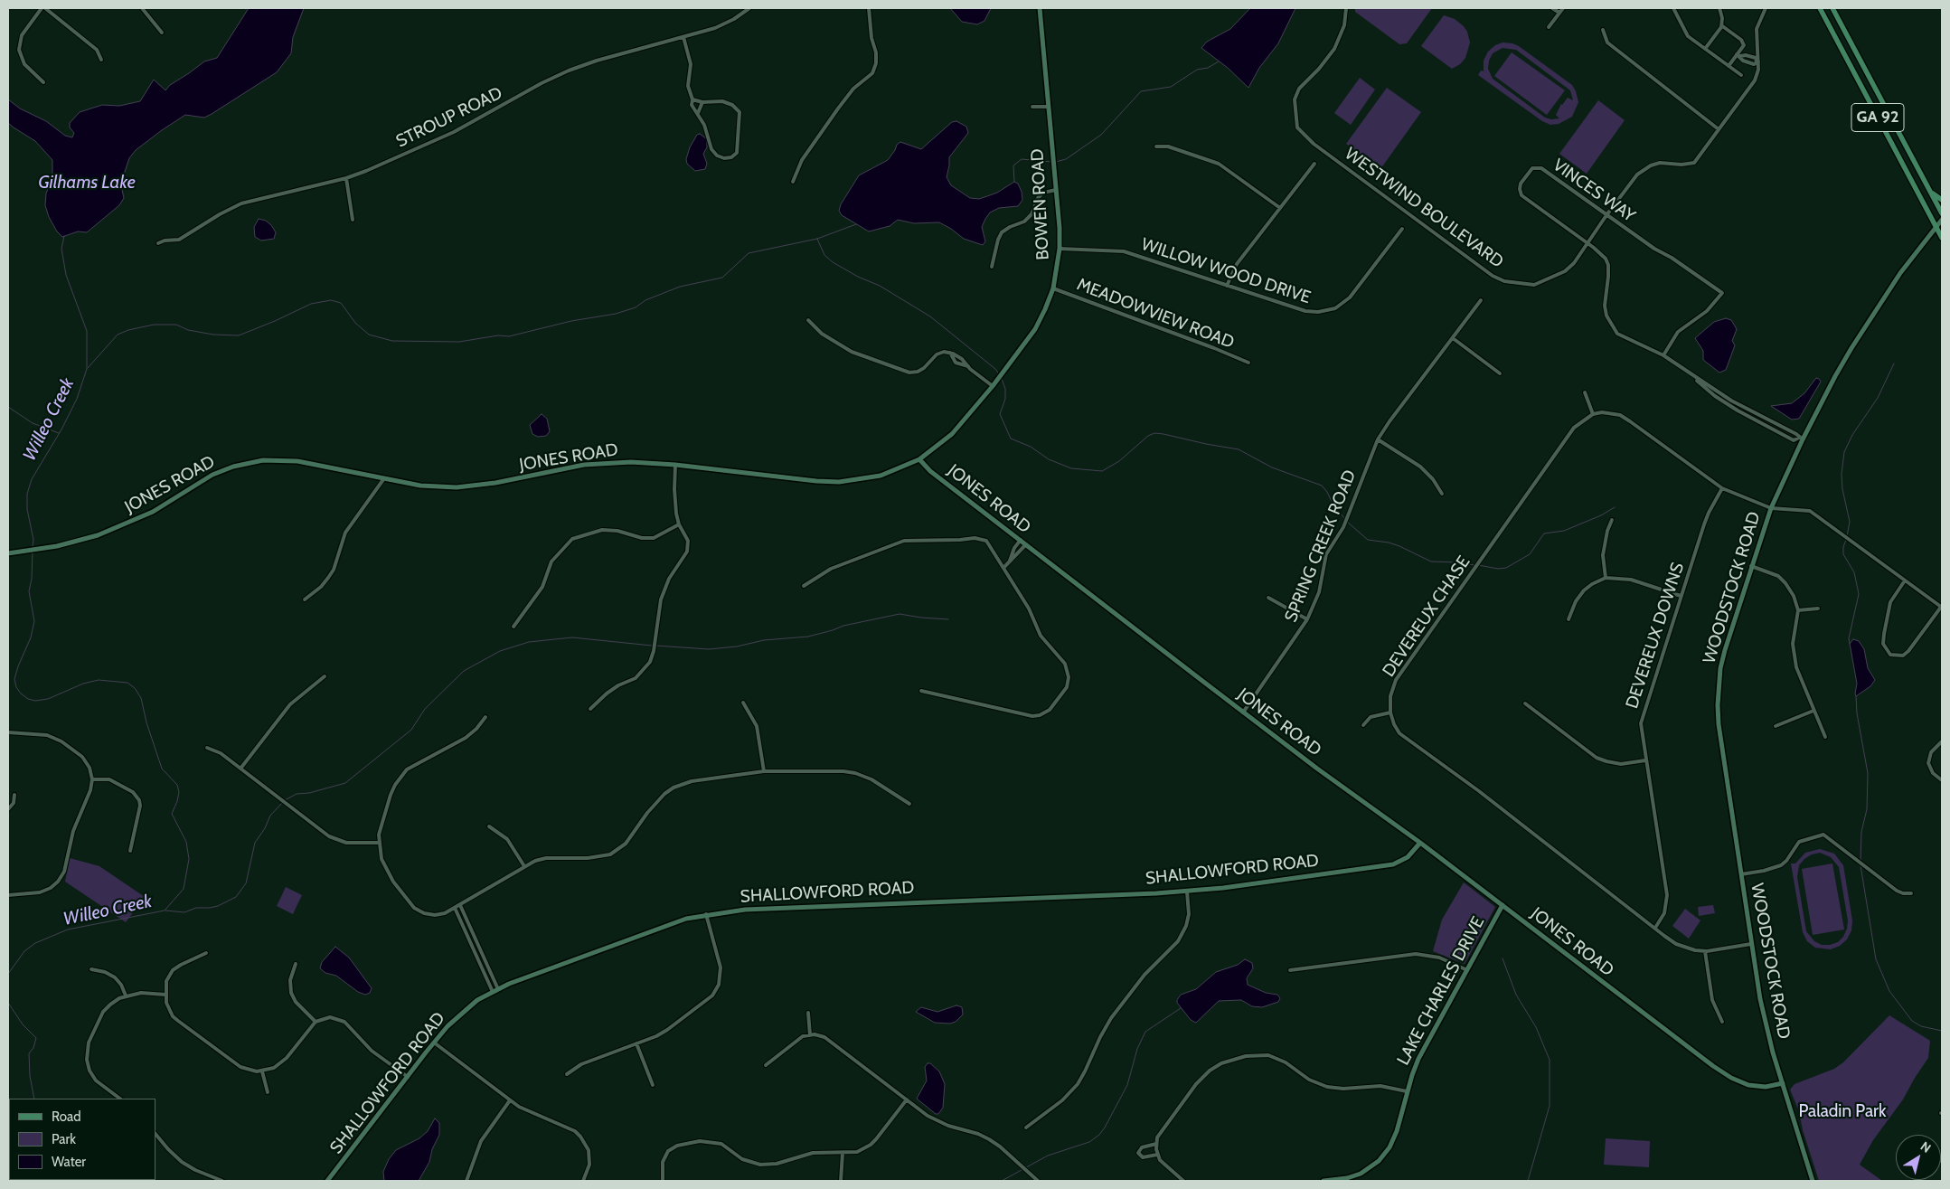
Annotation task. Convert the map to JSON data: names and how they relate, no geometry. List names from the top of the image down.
{
  "streets": {
    "main road": ["GA 92"],
    "street": [
      "STROUP ROAD",
      "VINCES WAY",
      "BOWEN ROAD",
      "WESTWIND BOULEVARD",
      "WILLOW WOOD DRIVE",
      "MEADOWVIEW ROAD",
      "JONES ROAD",
      "SPRING CREEK ROAD",
      "WOODSTOCK ROAD",
      "DEVEREUX CHASE",
      "DEVEREUX DOWNS",
      "SHALLOWFORD ROAD",
      "LAKE CHARLES DRIVE"
    ]
  },
  "crossings": [
    ["GA 92", "WOODSTOCK ROAD"],
    ["VINCES WAY", "WESTWIND BOULEVARD"],
    ["VINCES WAY", "WOODSTOCK ROAD"],
    ["BOWEN ROAD", "WILLOW WOOD DRIVE"],
    ["BOWEN ROAD", "MEADOWVIEW ROAD"],
    ["BOWEN ROAD", "JONES ROAD"],
    ["JONES ROAD", "SPRING CREEK ROAD"],
    ["JONES ROAD", "WOODSTOCK ROAD"],
    ["JONES ROAD", "SHALLOWFORD ROAD"],
    ["JONES ROAD", "LAKE CHARLES DRIVE"],
    ["WOODSTOCK ROAD", "DEVEREUX CHASE"],
    ["DEVEREUX CHASE", "DEVEREUX DOWNS"]
  ],
  "water": ["Gilhams Lake", "Willeo Creek"],
  "parks": ["Paladin Park"],
  "legend": ["Road", "Park", "Water"],
  "north": "top right"
}
